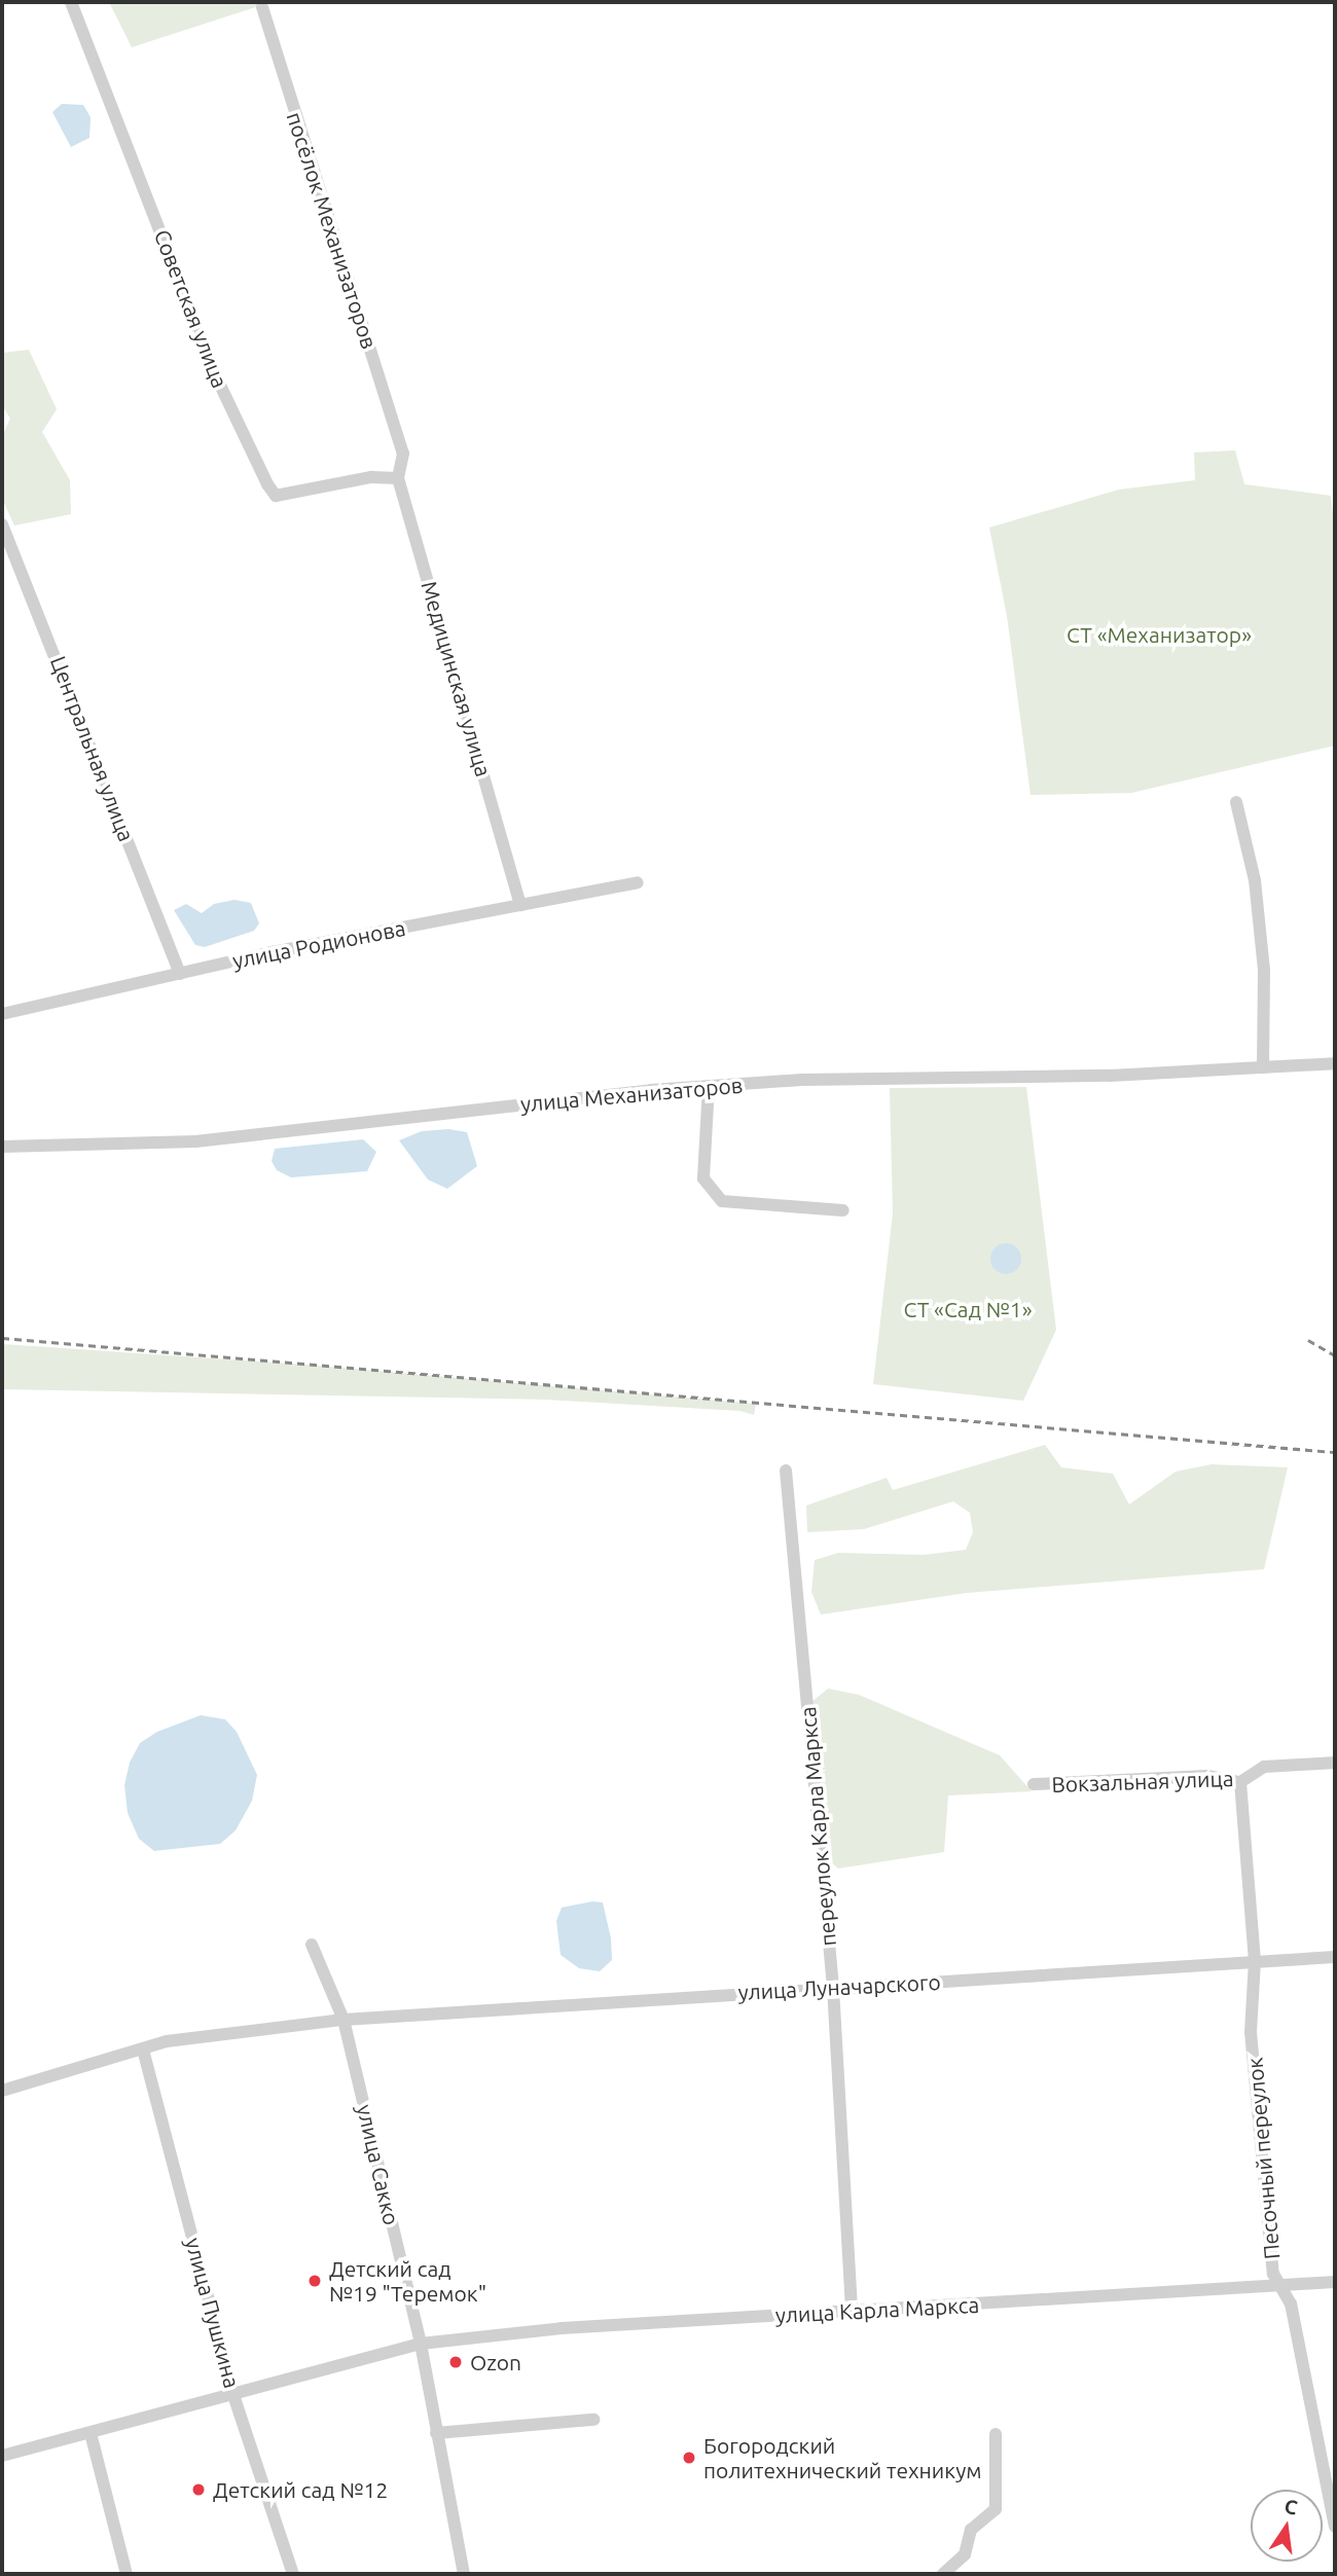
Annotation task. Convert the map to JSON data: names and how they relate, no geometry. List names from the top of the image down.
{
  "streets": {
    "street": [
      "посёлок Механизаторов",
      "Советская улица",
      "Медицинская улица",
      "Центральная улица",
      "улица Родионова",
      "улица Механизаторов",
      "Вокзальная улица",
      "переулок Карла Маркса",
      "улица Луначарского",
      "Песочный переулок",
      "улица Сакко",
      "улица Карла Маркса",
      "улица Пушкина"
    ]
  },
  "crossings": [
    ["посёлок Механизаторов", "Медицинская улица"],
    ["Советская улица", "Медицинская улица"],
    ["Медицинская улица", "улица Родионова"],
    ["Центральная улица", "улица Родионова"],
    ["Вокзальная улица", "Песочный переулок"],
    ["переулок Карла Маркса", "улица Луначарского"],
    ["переулок Карла Маркса", "улица Карла Маркса"],
    ["улица Луначарского", "Песочный переулок"],
    ["улица Луначарского", "улица Сакко"],
    ["улица Луначарского", "улица Пушкина"],
    ["Песочный переулок", "улица Карла Маркса"],
    ["улица Сакко", "улица Карла Маркса"],
    ["улица Карла Маркса", "улица Пушкина"]
  ],
  "parks": ["СТ «Механизатор»", "СТ «Сад №1»"],
  "places": [
    "Детский сад №19 \"Теремок\"",
    "Ozon",
    "Богородский политехнический техникум",
    "Детский сад №12"
  ],
  "north": "top"
}
